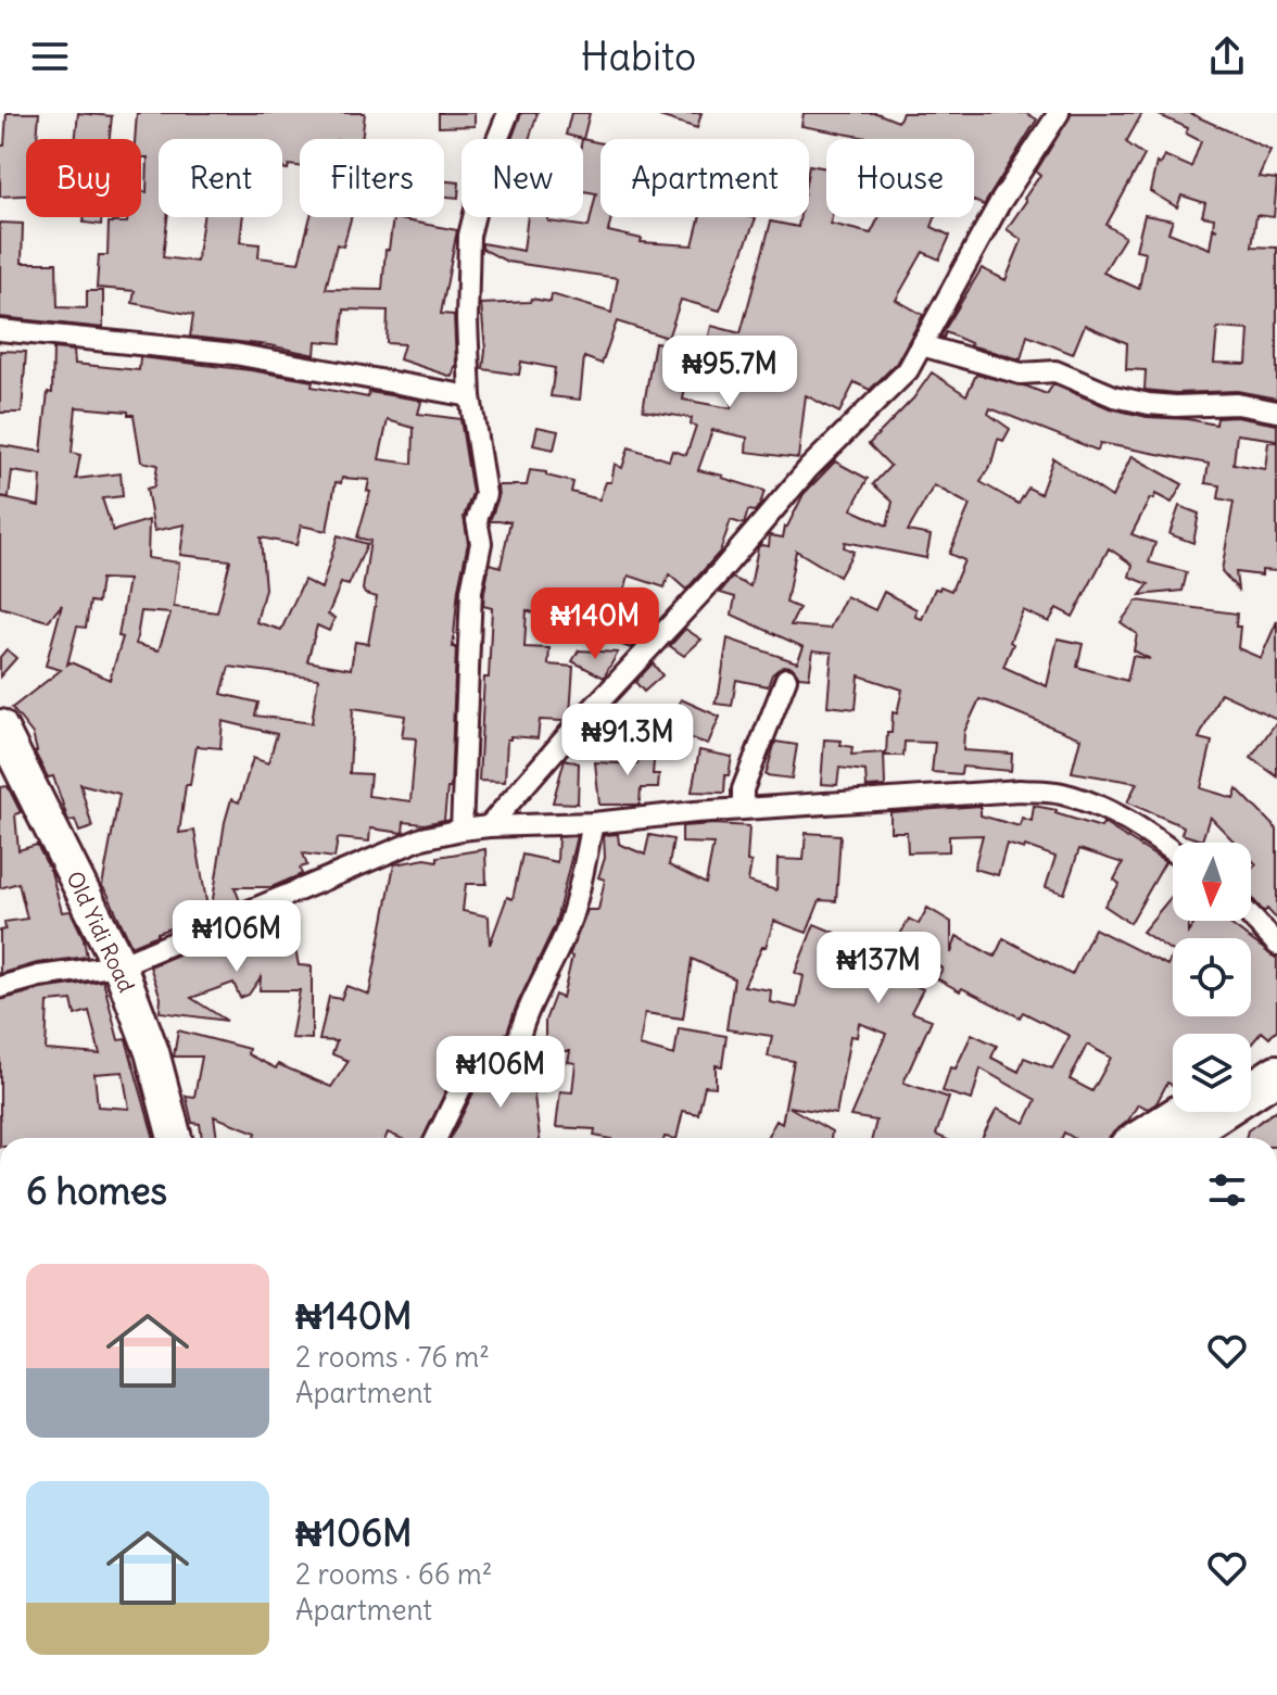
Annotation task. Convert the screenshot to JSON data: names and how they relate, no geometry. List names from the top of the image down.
{
  "streets": {
    "main road": ["Old Yidi Road"]
  },
  "north": "bottom",
  "page": {
    "header": "Habito",
    "chip": [
      "Buy",
      "Rent",
      "Filters",
      "New",
      "Apartment",
      "House"
    ],
    "price": [
      "₦95.7M",
      "₦140M",
      "₦91.3M",
      "₦106M",
      "₦137M",
      "₦106M"
    ],
    "heading": "6 homes",
    "list": [
      {
        "name": "₦140M",
        "note": "2 rooms · 76 m² · Apartment"
      },
      {
        "name": "₦106M",
        "note": "2 rooms · 66 m² · Apartment"
      }
    ]
  }
}
